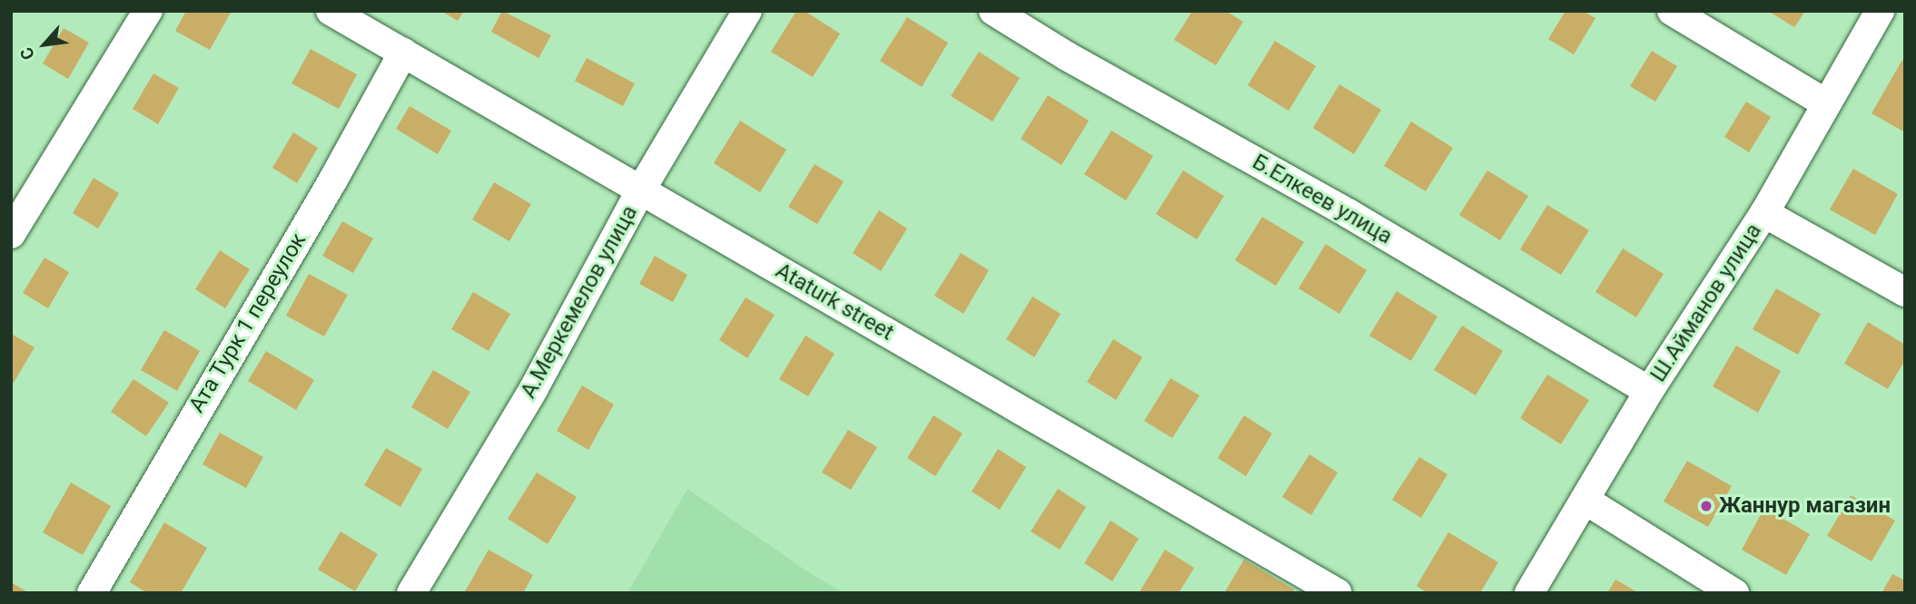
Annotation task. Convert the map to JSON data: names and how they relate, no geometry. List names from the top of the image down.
{
  "streets": {
    "street": [
      "Б.Елкеев улица",
      "А.Меркемелов улица",
      "Ataturk street",
      "Ш.Айманов улица",
      "Ата Турк 1 переулок"
    ]
  },
  "crossings": [
    ["Б.Елкеев улица", "Ш.Айманов улица"],
    ["А.Меркемелов улица", "Ataturk street"],
    ["Ataturk street", "Ата Турк 1 переулок"]
  ],
  "places": ["Жаннур магазин"],
  "north": "bottom left"
}
